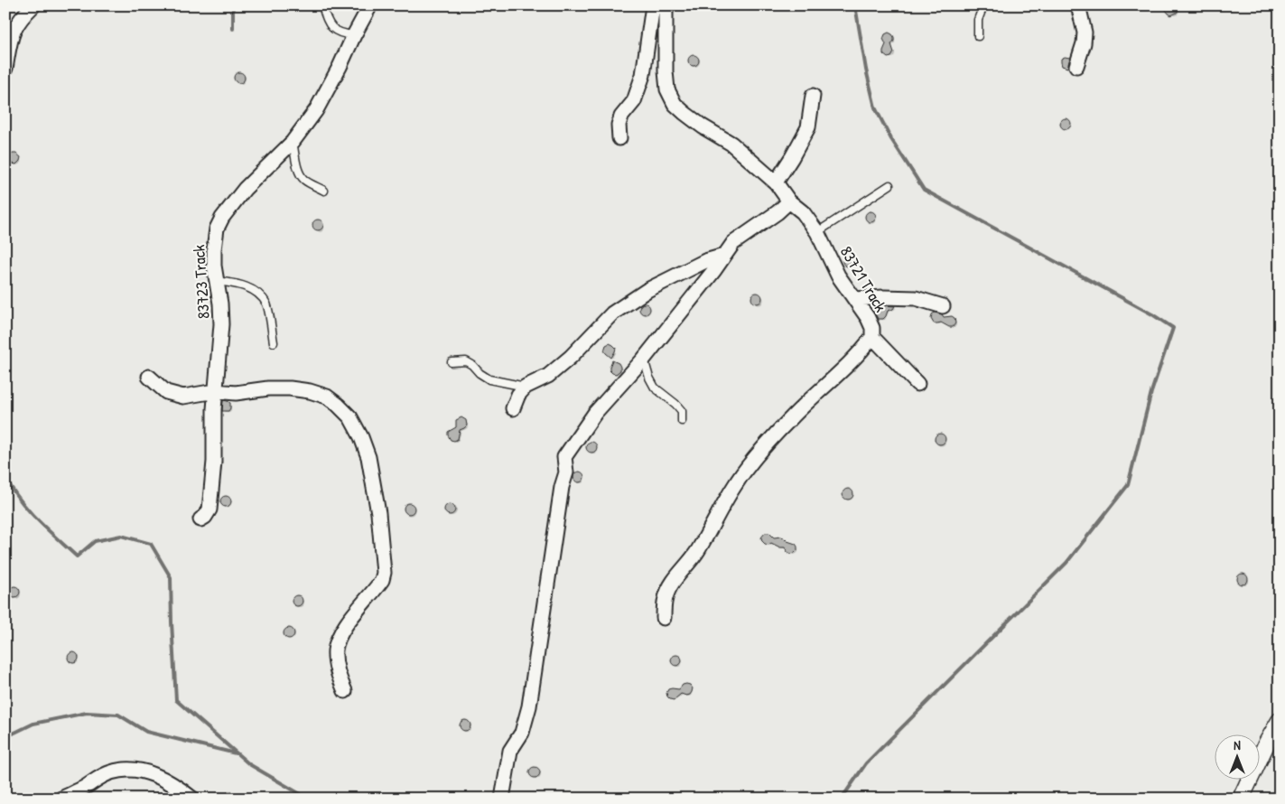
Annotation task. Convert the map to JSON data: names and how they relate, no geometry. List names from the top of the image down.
{
  "streets": {
    "street": ["83721 Track", "83723 Track"]
  },
  "north": "top"
}
